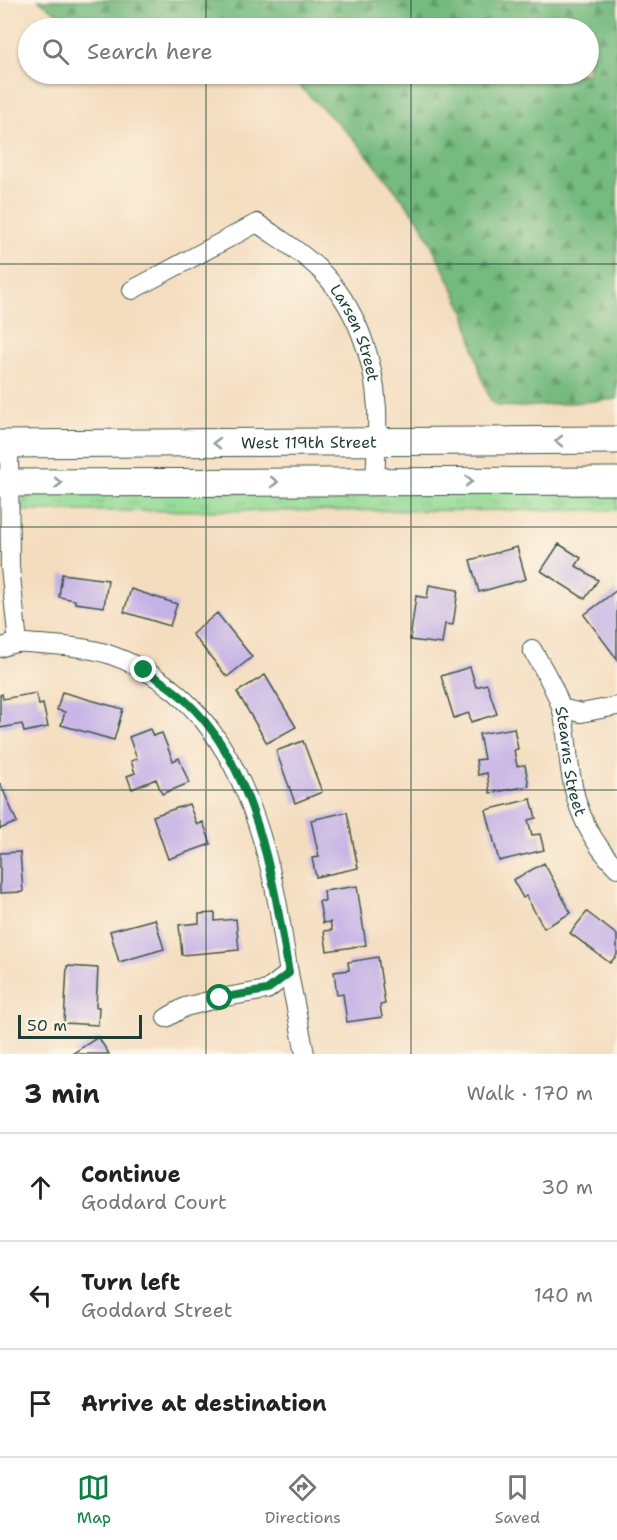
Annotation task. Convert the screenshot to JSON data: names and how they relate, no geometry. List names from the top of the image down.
{
  "streets": {
    "main road": ["West 119th Street"],
    "street": ["Larsen Street", "Stearns Street"]
  },
  "crossings": [
    ["Larsen Street", "West 119th Street"]
  ],
  "scale_bar": "50 m",
  "page": {
    "search": "Search here",
    "scale": "50 m",
    "heading": ["3 min", "Walk · 170 m"],
    "list": [
      ["Continue", "Goddard Court", "30 m"],
      ["Turn left", "Goddard Street", "140 m"],
      "Arrive at destination"
    ],
    "nav": ["Map", "Directions", "Saved"]
  }
}
